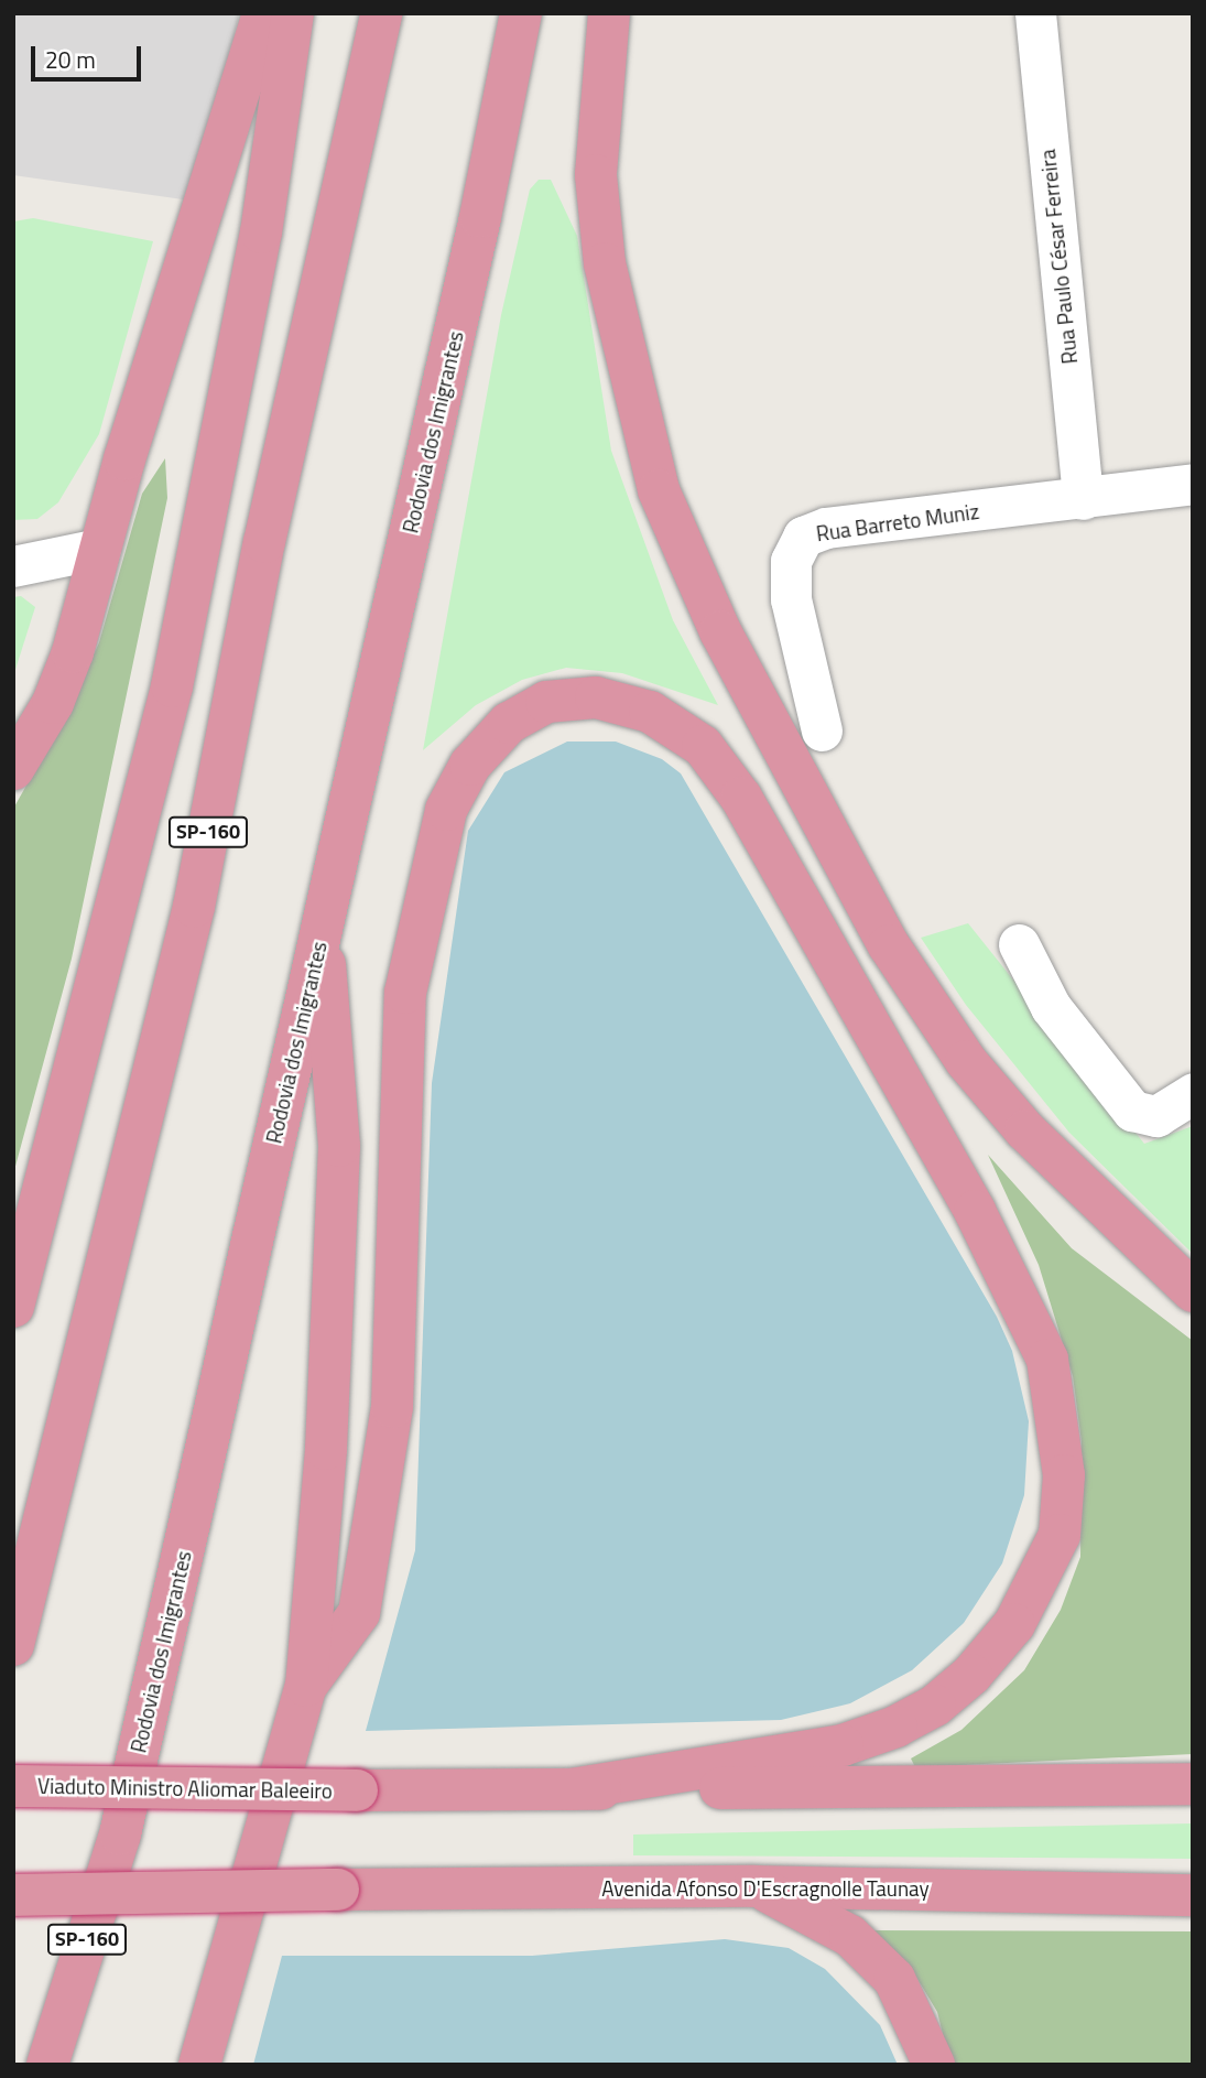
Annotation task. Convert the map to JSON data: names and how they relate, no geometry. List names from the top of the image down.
{
  "streets": {
    "highway": [
      "Rodovia dos Imigrantes",
      "SP-160",
      "Viaduto Ministro Aliomar Baleeiro",
      "Avenida Afonso D'Escragnolle Taunay"
    ],
    "street": ["Rua Paulo César Ferreira", "Rua Barreto Muniz"]
  },
  "crossings": [
    ["Rua Paulo César Ferreira", "Rua Barreto Muniz"]
  ],
  "scale_bar": "20 m"
}
